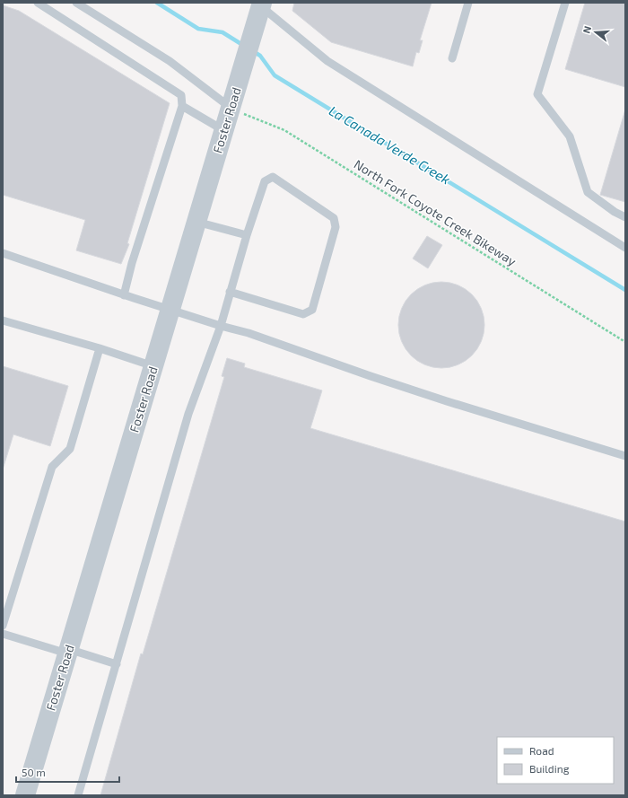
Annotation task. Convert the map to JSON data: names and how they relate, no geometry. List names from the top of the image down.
{
  "streets": {
    "street": ["Foster Road"],
    "path": ["North Fork Coyote Creek Bikeway"]
  },
  "crossings": [
    ["Foster Road", "North Fork Coyote Creek Bikeway"]
  ],
  "water": ["La Canada Verde Creek"],
  "legend": ["Road", "Building"],
  "scale_bar": "50 m",
  "north": "left"
}
